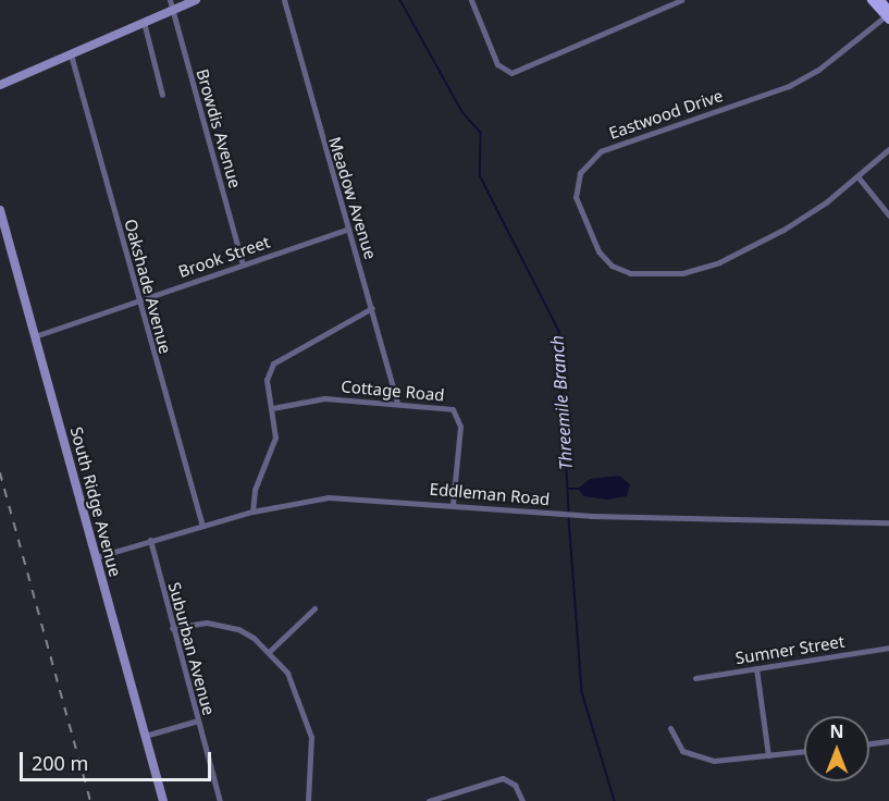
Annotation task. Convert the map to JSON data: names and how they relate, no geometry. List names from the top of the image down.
{
  "streets": {
    "street": [
      "Eastwood Drive",
      "Browdis Avenue",
      "Meadow Avenue",
      "Brook Street",
      "Oakshade Avenue",
      "Cottage Road",
      "Eddleman Road",
      "South Ridge Avenue",
      "Suburban Avenue",
      "Sumner Street"
    ]
  },
  "crossings": [
    ["Browdis Avenue", "Brook Street"],
    ["Meadow Avenue", "Brook Street"],
    ["Meadow Avenue", "Cottage Road"],
    ["Brook Street", "Oakshade Avenue"],
    ["Brook Street", "South Ridge Avenue"],
    ["Oakshade Avenue", "Eddleman Road"],
    ["Cottage Road", "Eddleman Road"],
    ["Eddleman Road", "South Ridge Avenue"],
    ["Eddleman Road", "Suburban Avenue"]
  ],
  "water": ["Threemile Branch"],
  "scale_bar": "200 m",
  "north": "top"
}
